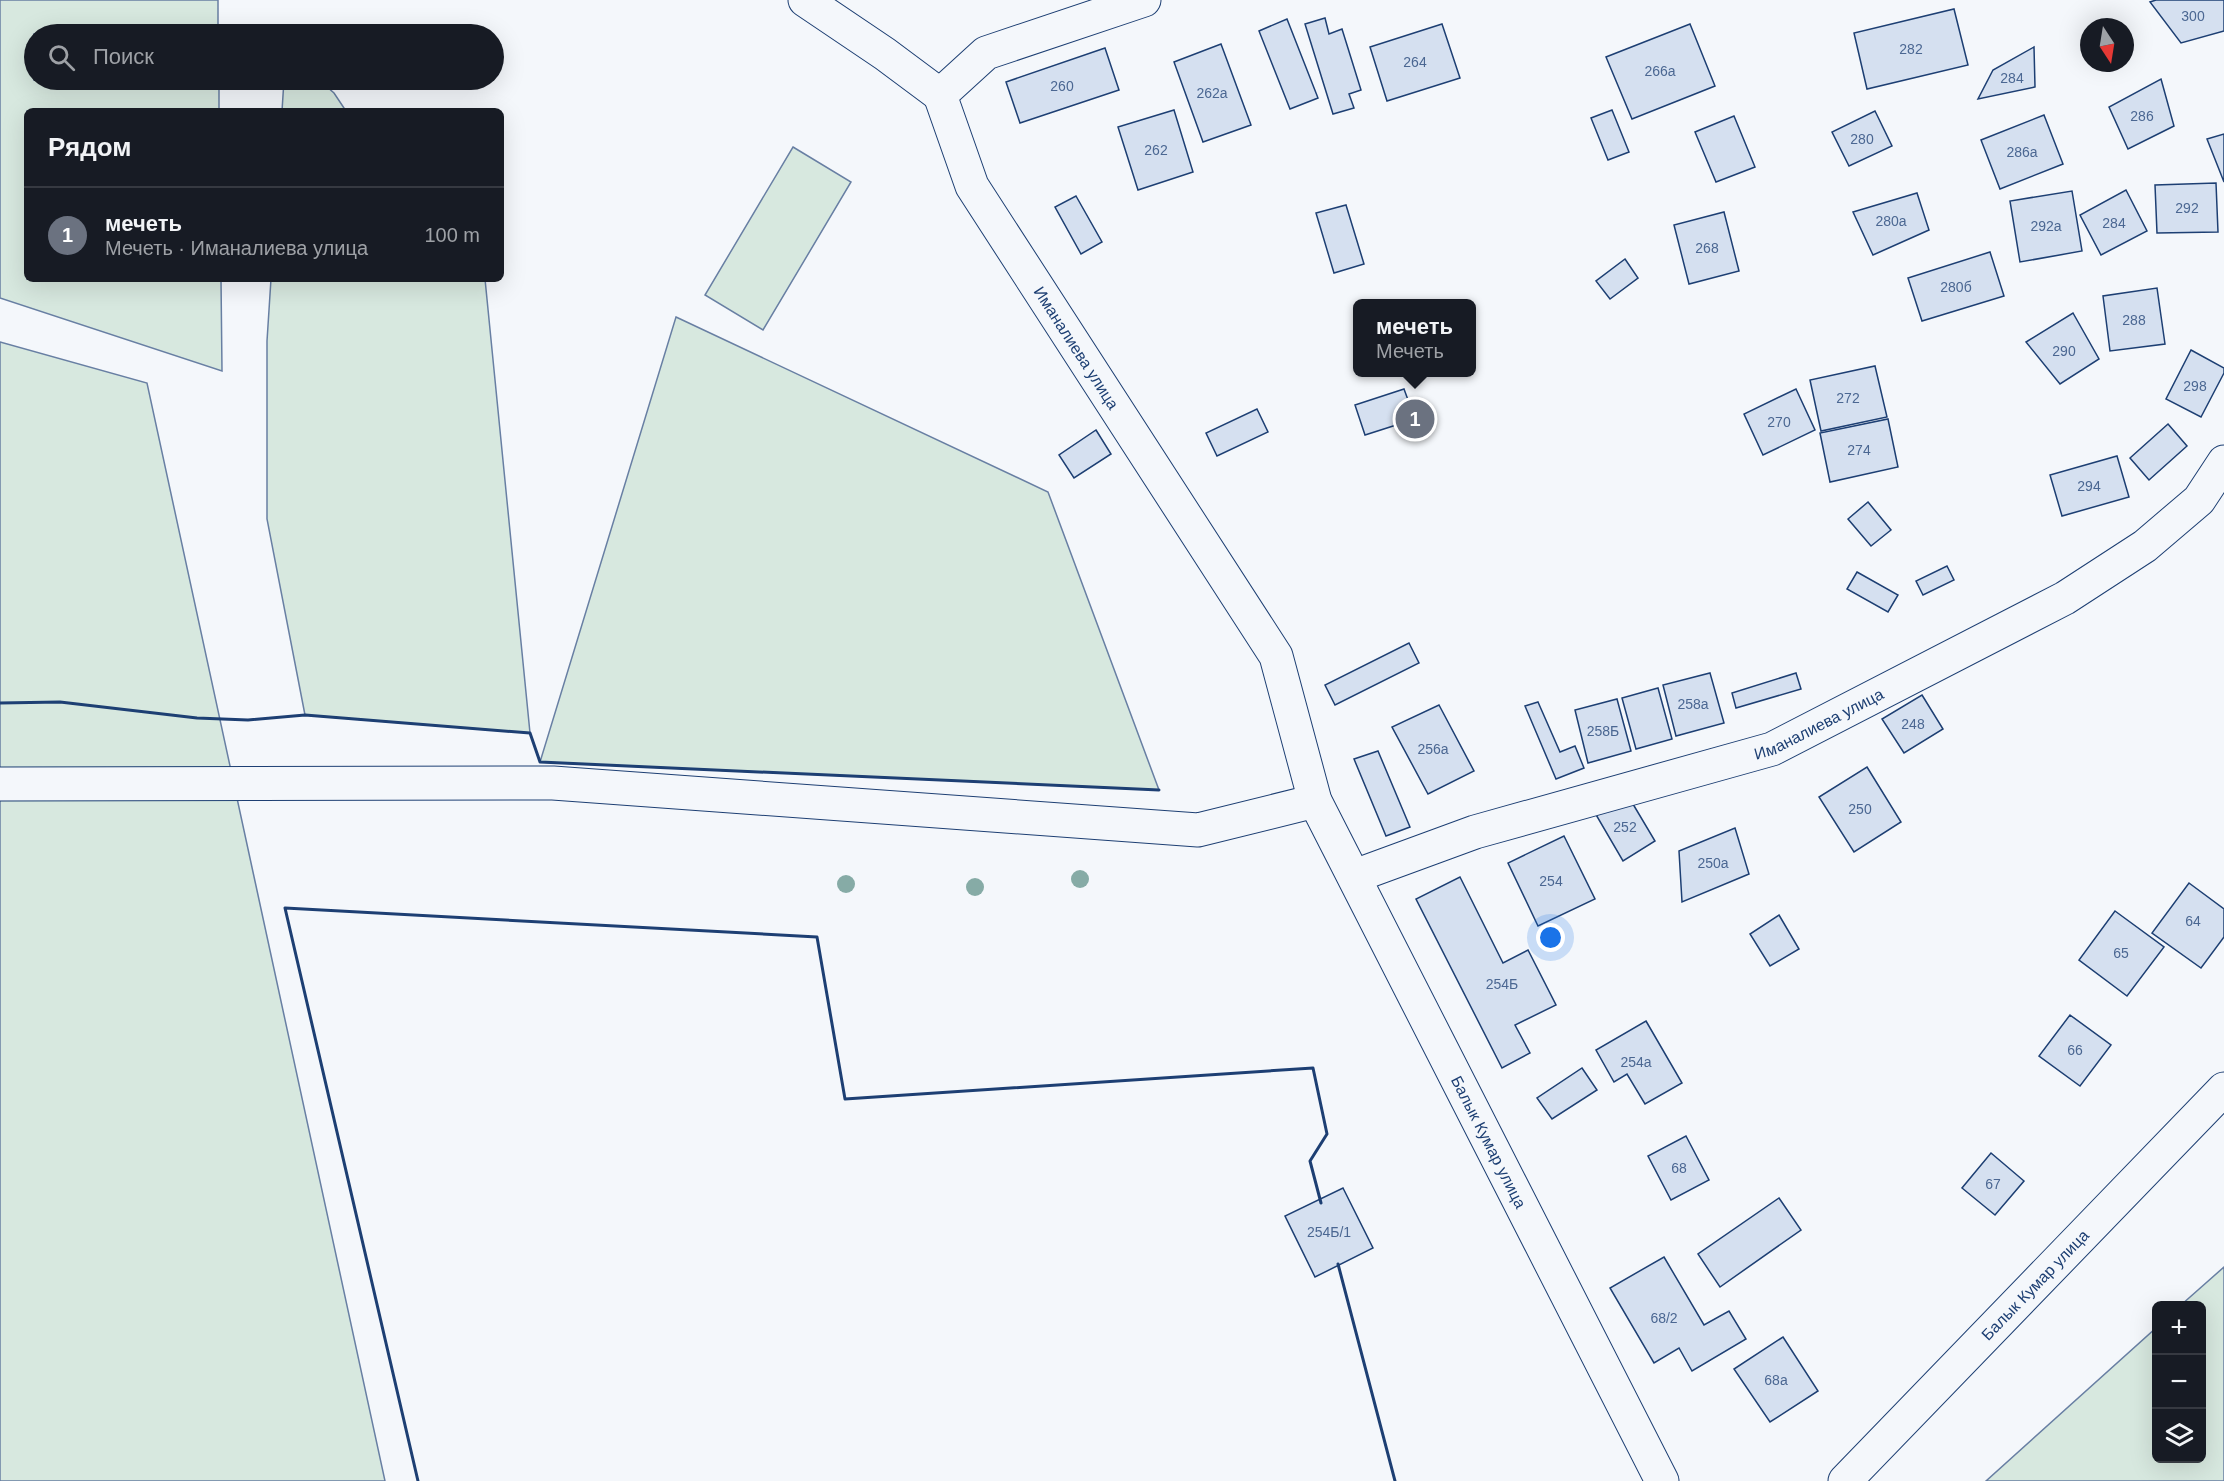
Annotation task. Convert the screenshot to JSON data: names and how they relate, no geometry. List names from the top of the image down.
{
  "streets": {
    "street": ["Иманалиева улица", "Балык Кумар улица"]
  },
  "crossings": [
    ["Иманалиева улица", "Балык Кумар улица"]
  ],
  "house_numbers": [
    "300",
    "282",
    "264",
    "266а",
    "284",
    "260",
    "262а",
    "286",
    "280",
    "262",
    "286а",
    "292",
    "280а",
    "284",
    "292а",
    "268",
    "280б",
    "288",
    "290",
    "298",
    "272",
    "270",
    "274",
    "294",
    "258а",
    "248",
    "258Б",
    "256а",
    "250",
    "252",
    "250а",
    "254",
    "64",
    "65",
    "254Б",
    "66",
    "254а",
    "68",
    "67",
    "254Б/1",
    "68/2",
    "68а"
  ],
  "north": "bottom",
  "page": {
    "search": "Поиск",
    "heading": "Рядом",
    "list": [
      {
        "mark": "1",
        "name": "мечеть",
        "note": "Мечеть · Иманалиева улица",
        "value": "100 m"
      }
    ],
    "popup": ["мечеть", "Мечеть"],
    "pins": "1",
    "map_buttons": ["+", "−"]
  }
}
